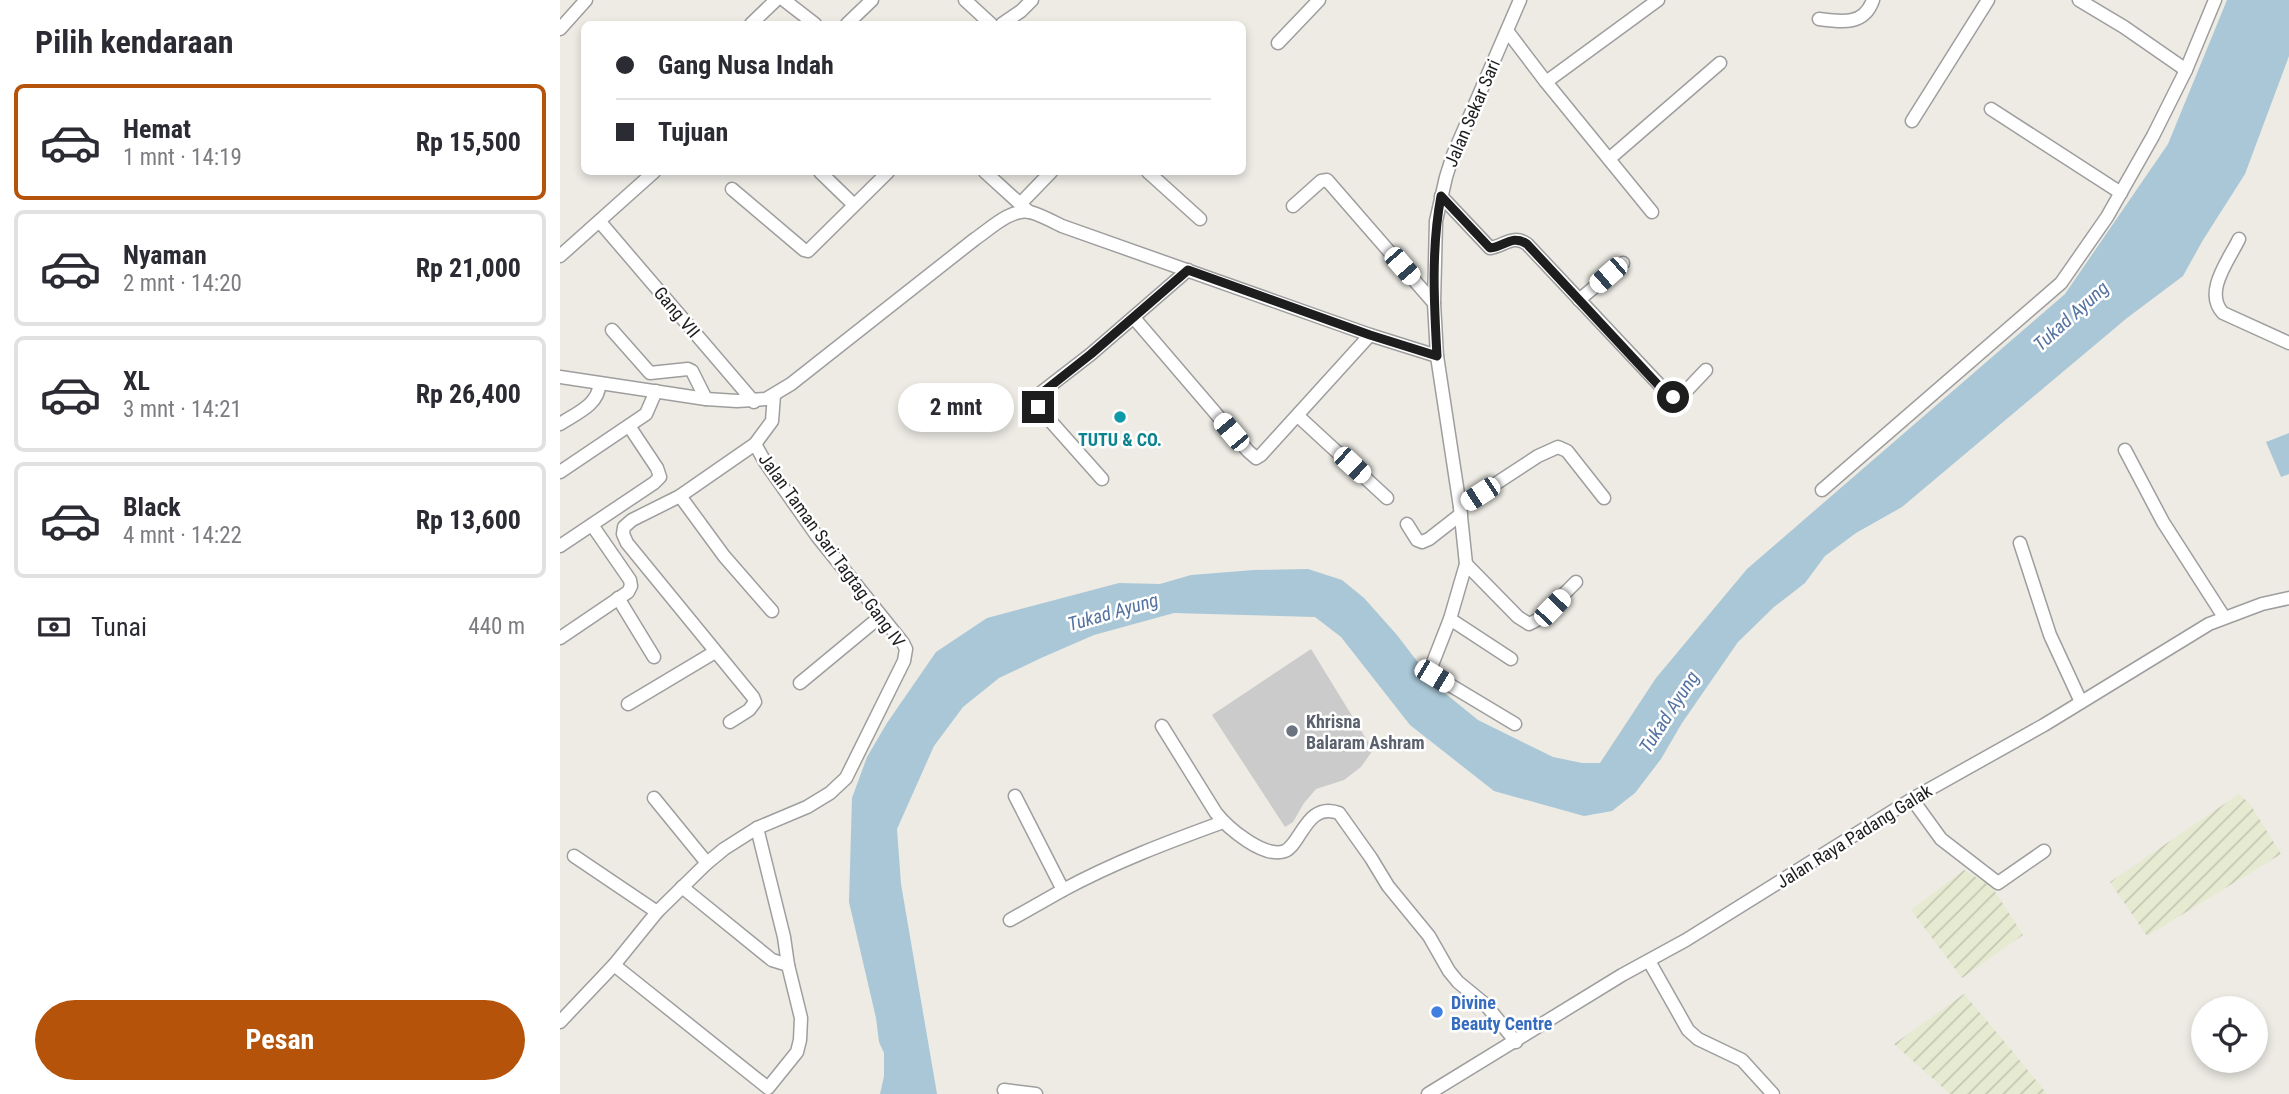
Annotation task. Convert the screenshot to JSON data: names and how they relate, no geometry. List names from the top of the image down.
{
  "streets": {
    "street": [
      "Jalan Sekar Sari",
      "Gang VII",
      "Jalan Taman Sari Tagtag Gang IV",
      "Jalan Raya Padang Galak"
    ]
  },
  "water": ["Tukad Ayung"],
  "places": ["TUTU & CO.", "Khrisna Balaram Ashram", "Divine Beauty Centre"],
  "page": {
    "heading": "Pilih kendaraan",
    "banner": ["Gang Nusa Indah", "Tujuan"],
    "list": [
      {
        "name": "Hemat",
        "note": "1 mnt · 14:19",
        "value": "Rp 15,500"
      },
      {
        "name": "Nyaman",
        "note": "2 mnt · 14:20",
        "value": "Rp 21,000"
      },
      {
        "name": "XL",
        "note": "3 mnt · 14:21",
        "value": "Rp 26,400"
      },
      {
        "name": "Black",
        "note": "4 mnt · 14:22",
        "value": "Rp 13,600"
      }
    ],
    "bubble": "2 mnt",
    "pay": ["Tunai", "440 m"],
    "buttons": "Pesan"
  }
}
